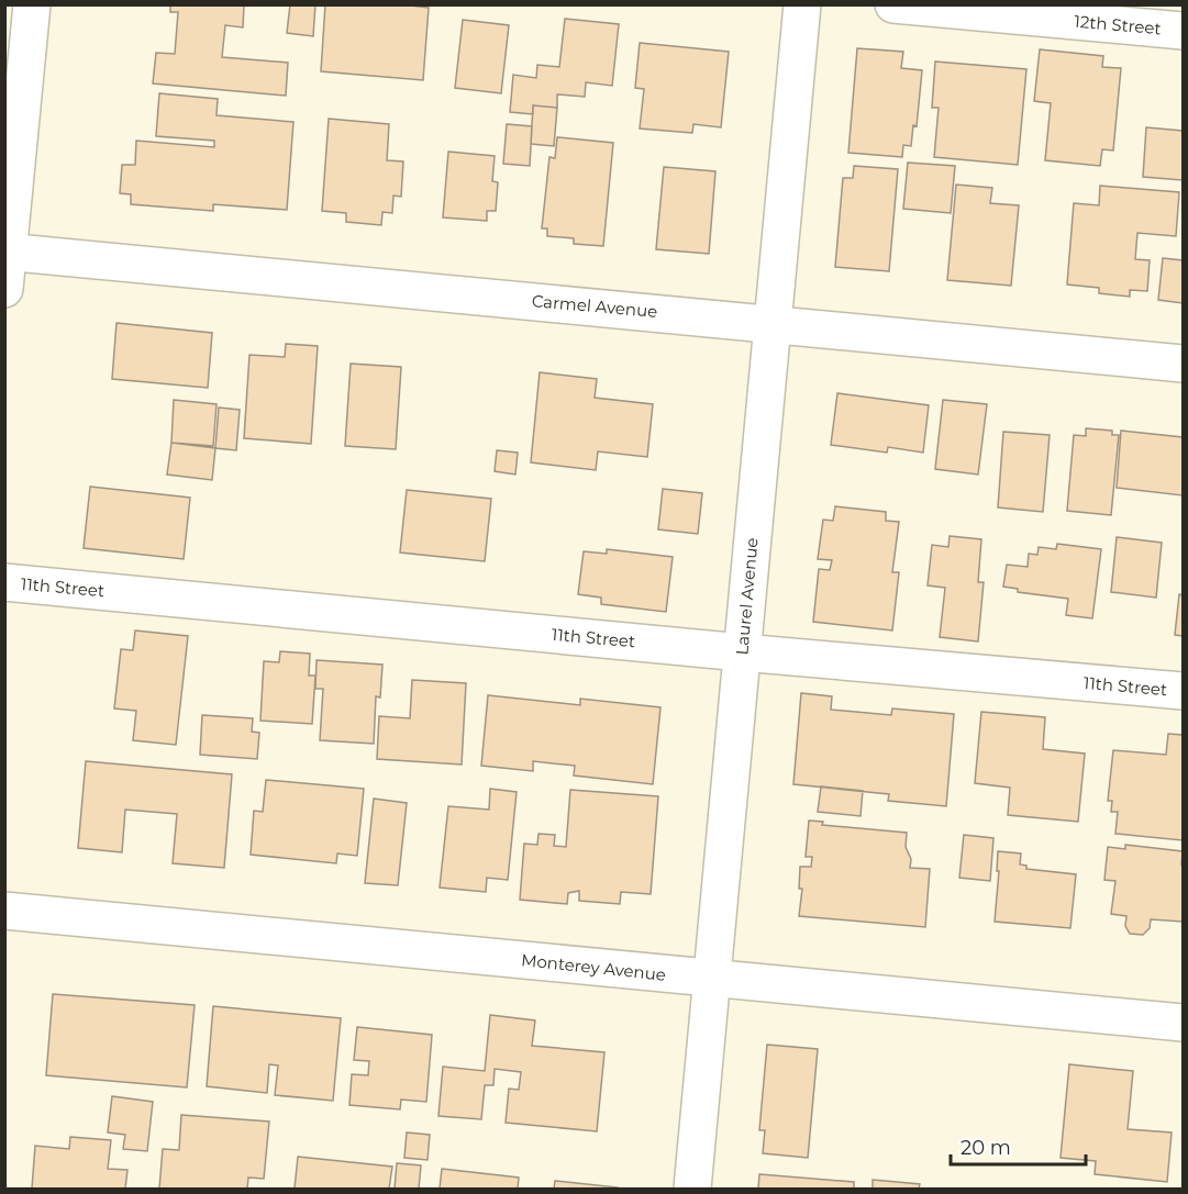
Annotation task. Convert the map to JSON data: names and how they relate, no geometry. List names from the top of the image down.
{
  "streets": {
    "street": [
      "12th Street",
      "Carmel Avenue",
      "11th Street",
      "Laurel Avenue",
      "Monterey Avenue"
    ]
  },
  "crossings": [
    ["Carmel Avenue", "Laurel Avenue"],
    ["11th Street", "Laurel Avenue"],
    ["Laurel Avenue", "Monterey Avenue"]
  ],
  "scale_bar": "20 m"
}
